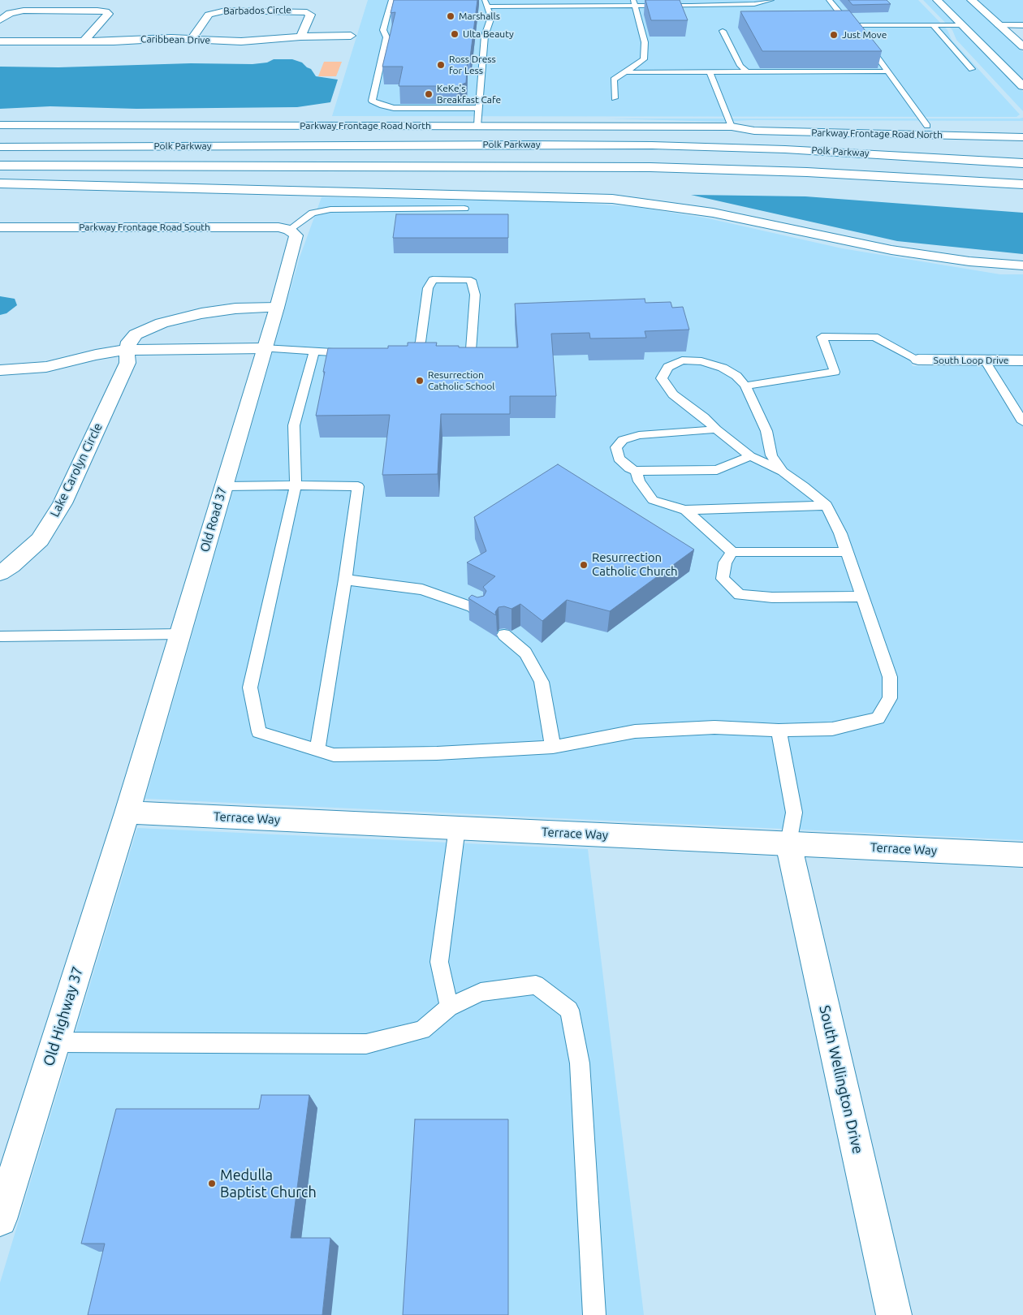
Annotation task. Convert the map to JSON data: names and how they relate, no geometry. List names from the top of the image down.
{
  "streets": {
    "main road": [
      "Barbados Circle",
      "Caribbean Drive",
      "Parkway Frontage Road North",
      "Polk Parkway",
      "Parkway Frontage Road South",
      "South Loop Drive",
      "Lake Carolyn Circle",
      "Old Road 37",
      "Terrace Way",
      "Old Highway 37",
      "South Wellington Drive"
    ]
  },
  "crossings": [
    ["Barbados Circle", "Caribbean Drive"],
    ["Parkway Frontage Road South", "Old Road 37"],
    ["Lake Carolyn Circle", "Old Road 37"],
    ["Old Road 37", "Terrace Way"],
    ["Old Road 37", "Old Highway 37"],
    ["Terrace Way", "Old Highway 37"],
    ["Terrace Way", "South Wellington Drive"]
  ],
  "places": [
    "Marshalls",
    "Ulta Beauty",
    "Just Move",
    "Ross Dress for Less",
    "KeKe's Breakfast Cafe",
    "Resurrection Catholic School",
    "Resurrection Catholic Church",
    "Medulla Baptist Church"
  ]
}
